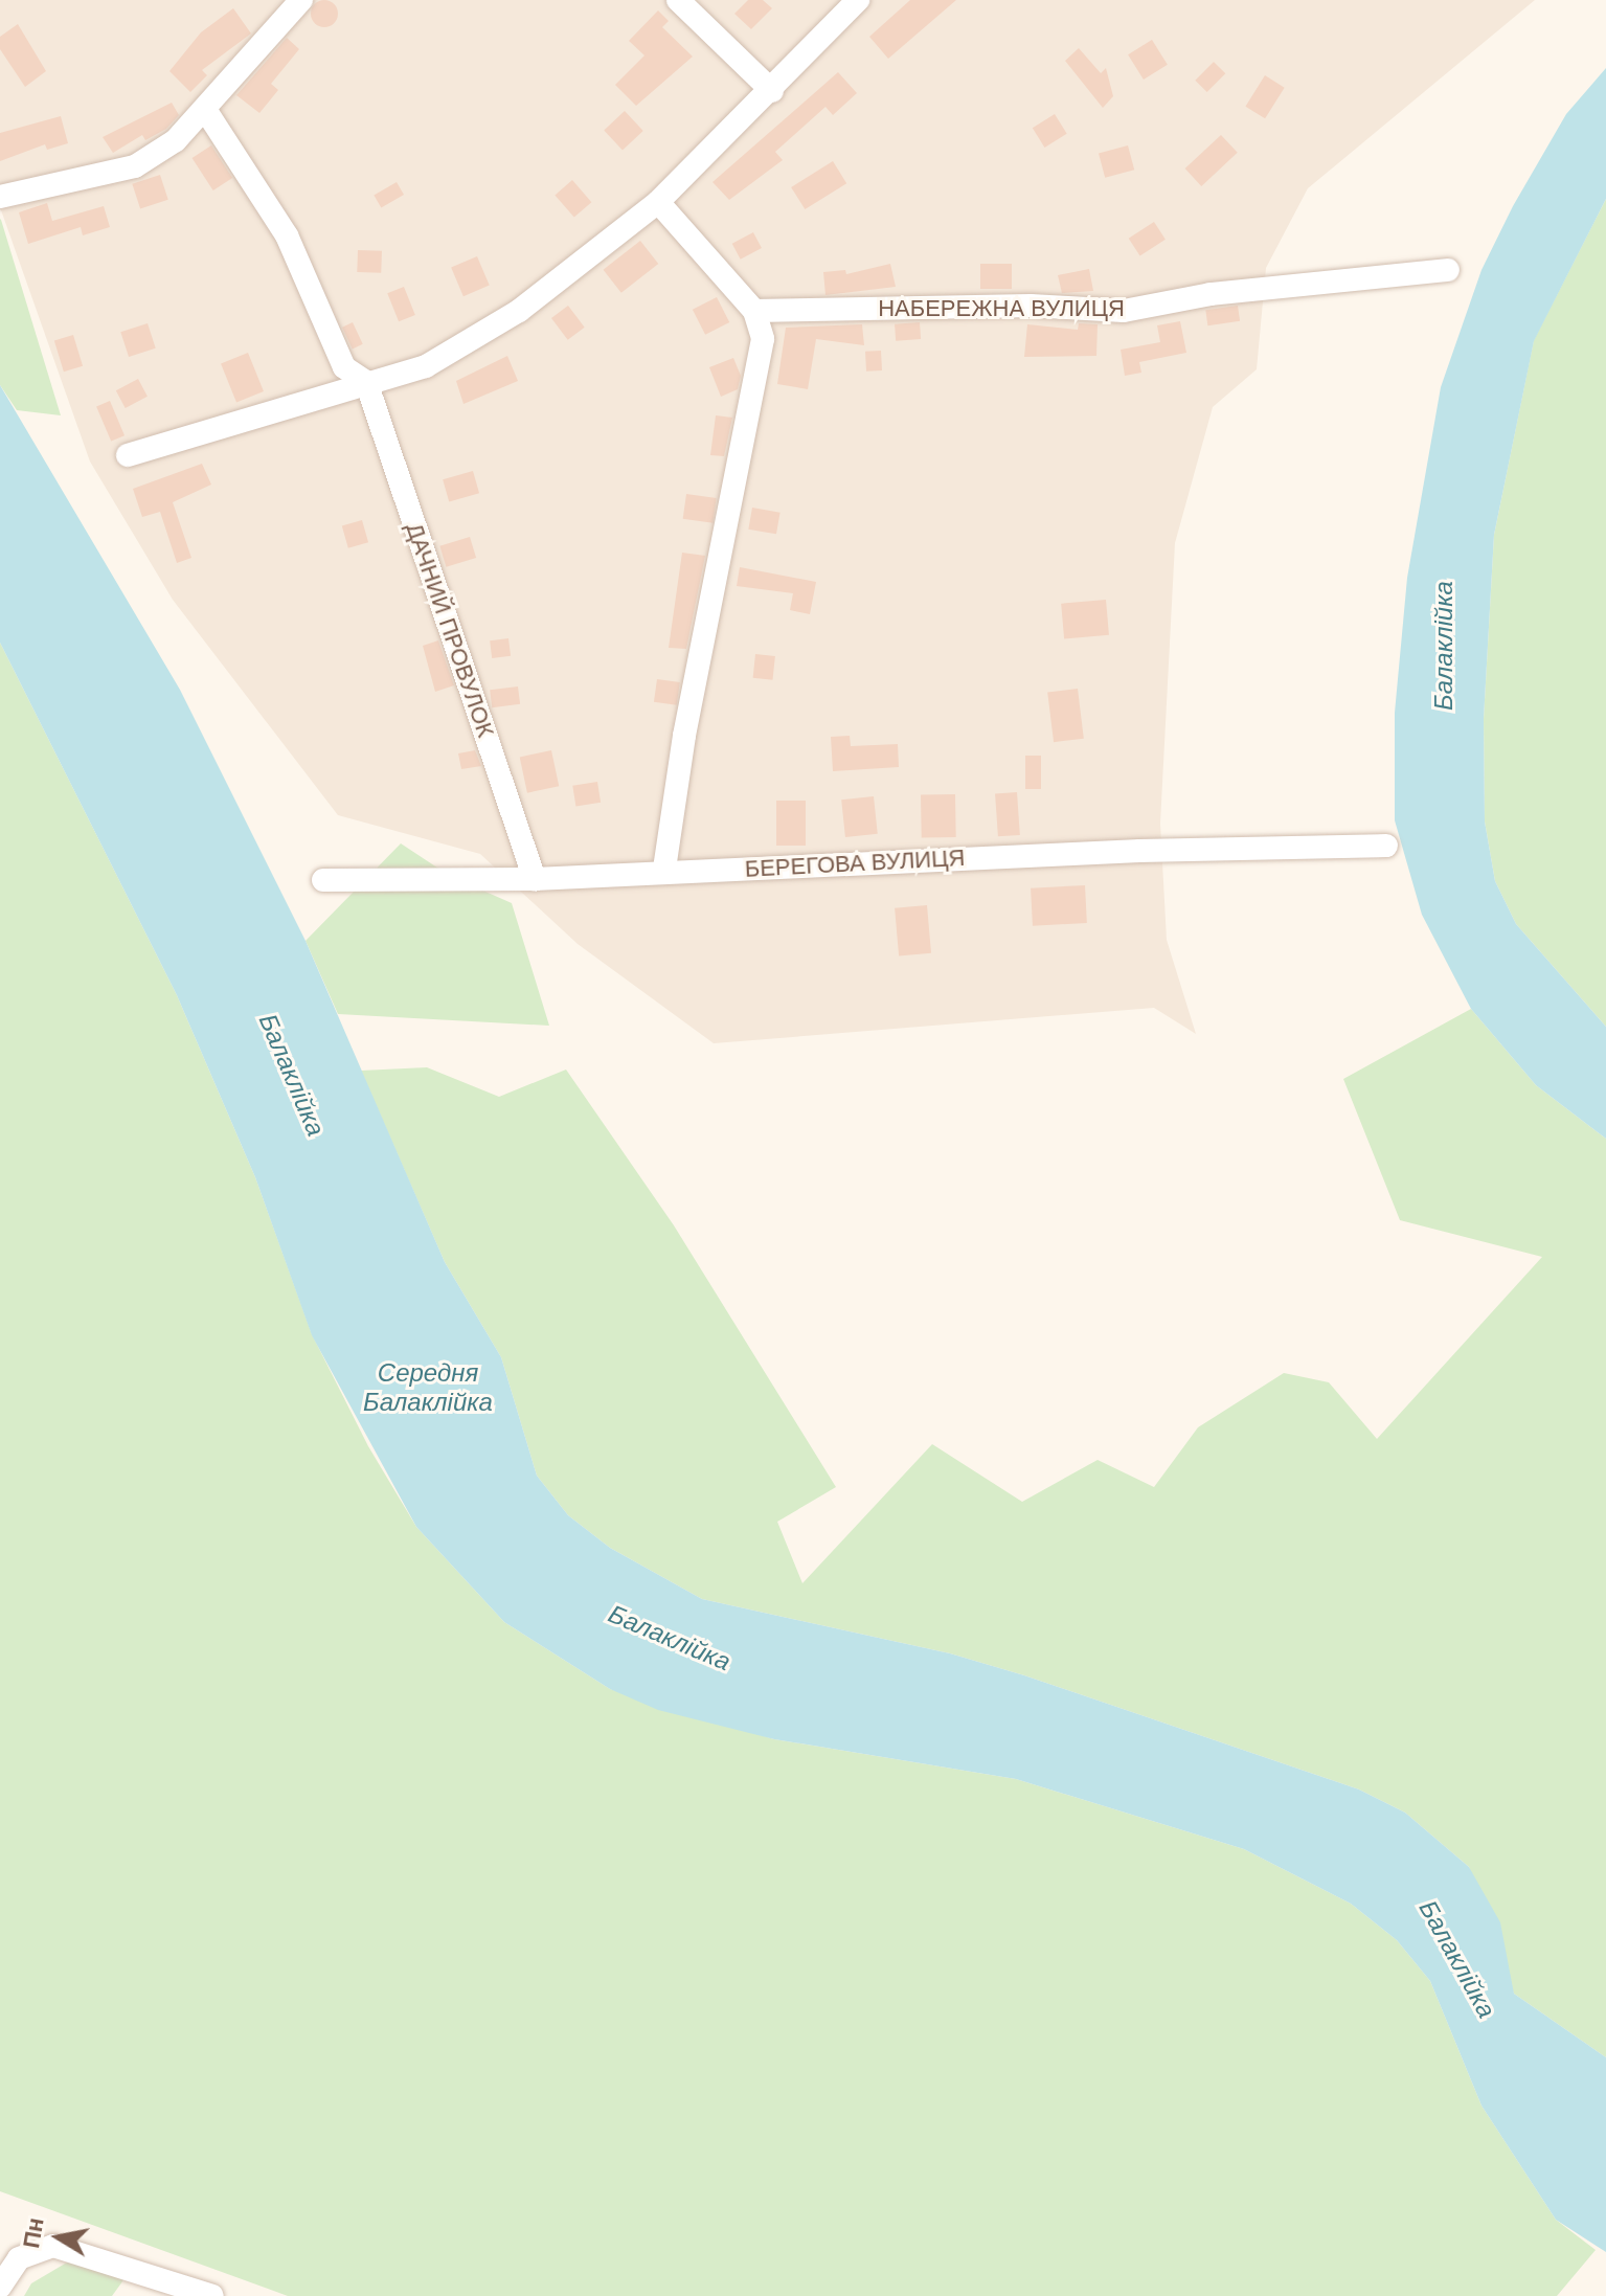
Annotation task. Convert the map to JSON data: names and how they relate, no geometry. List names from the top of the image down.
{
  "streets": {
    "street": ["НАБЕРЕЖНА ВУЛИЦЯ", "ДАЧНИЙ ПРОВУЛОК", "БЕРЕГОВА ВУЛИЦЯ"]
  },
  "crossings": [
    ["ДАЧНИЙ ПРОВУЛОК", "БЕРЕГОВА ВУЛИЦЯ"]
  ],
  "water": ["Балаклійка", "Середня Балаклійка"],
  "north": "left"
}
